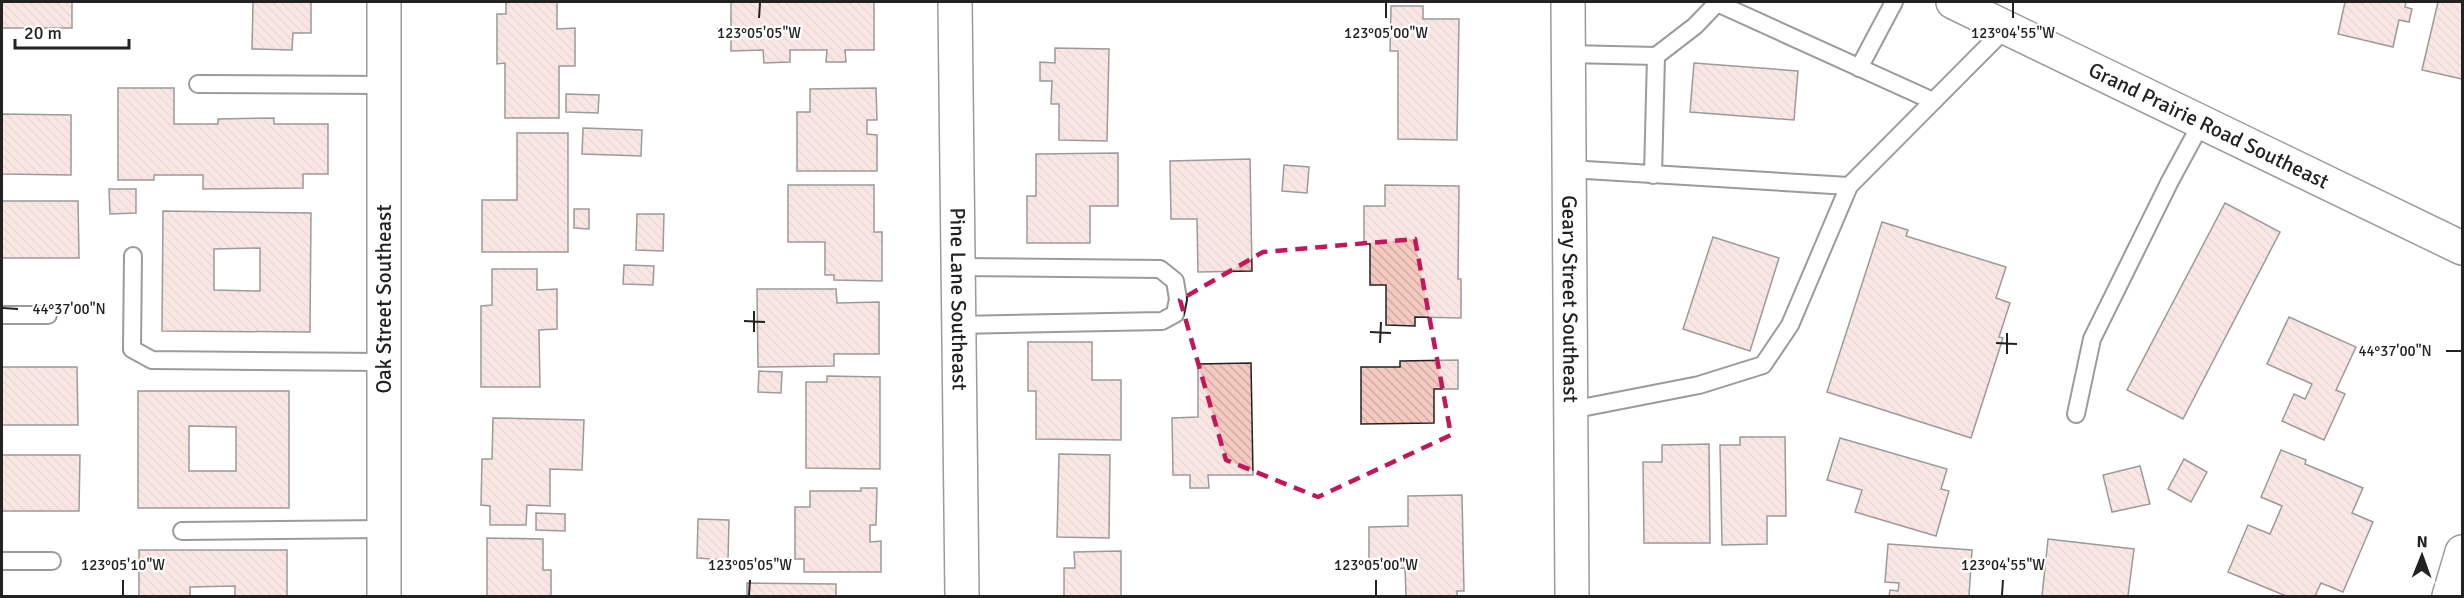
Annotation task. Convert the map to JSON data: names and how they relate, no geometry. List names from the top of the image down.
{
  "streets": {
    "street": [
      "Grand Prairie Road Southeast",
      "Oak Street Southeast",
      "Pine Lane Southeast",
      "Geary Street Southeast"
    ]
  },
  "scale_bar": "20 m",
  "north": "top",
  "coordinates": [
    "123°05'05\"W",
    "123°05'00\"W",
    "123°04'55\"W",
    "44°37'00\"N",
    "123°05'10\"W"
  ]
}
